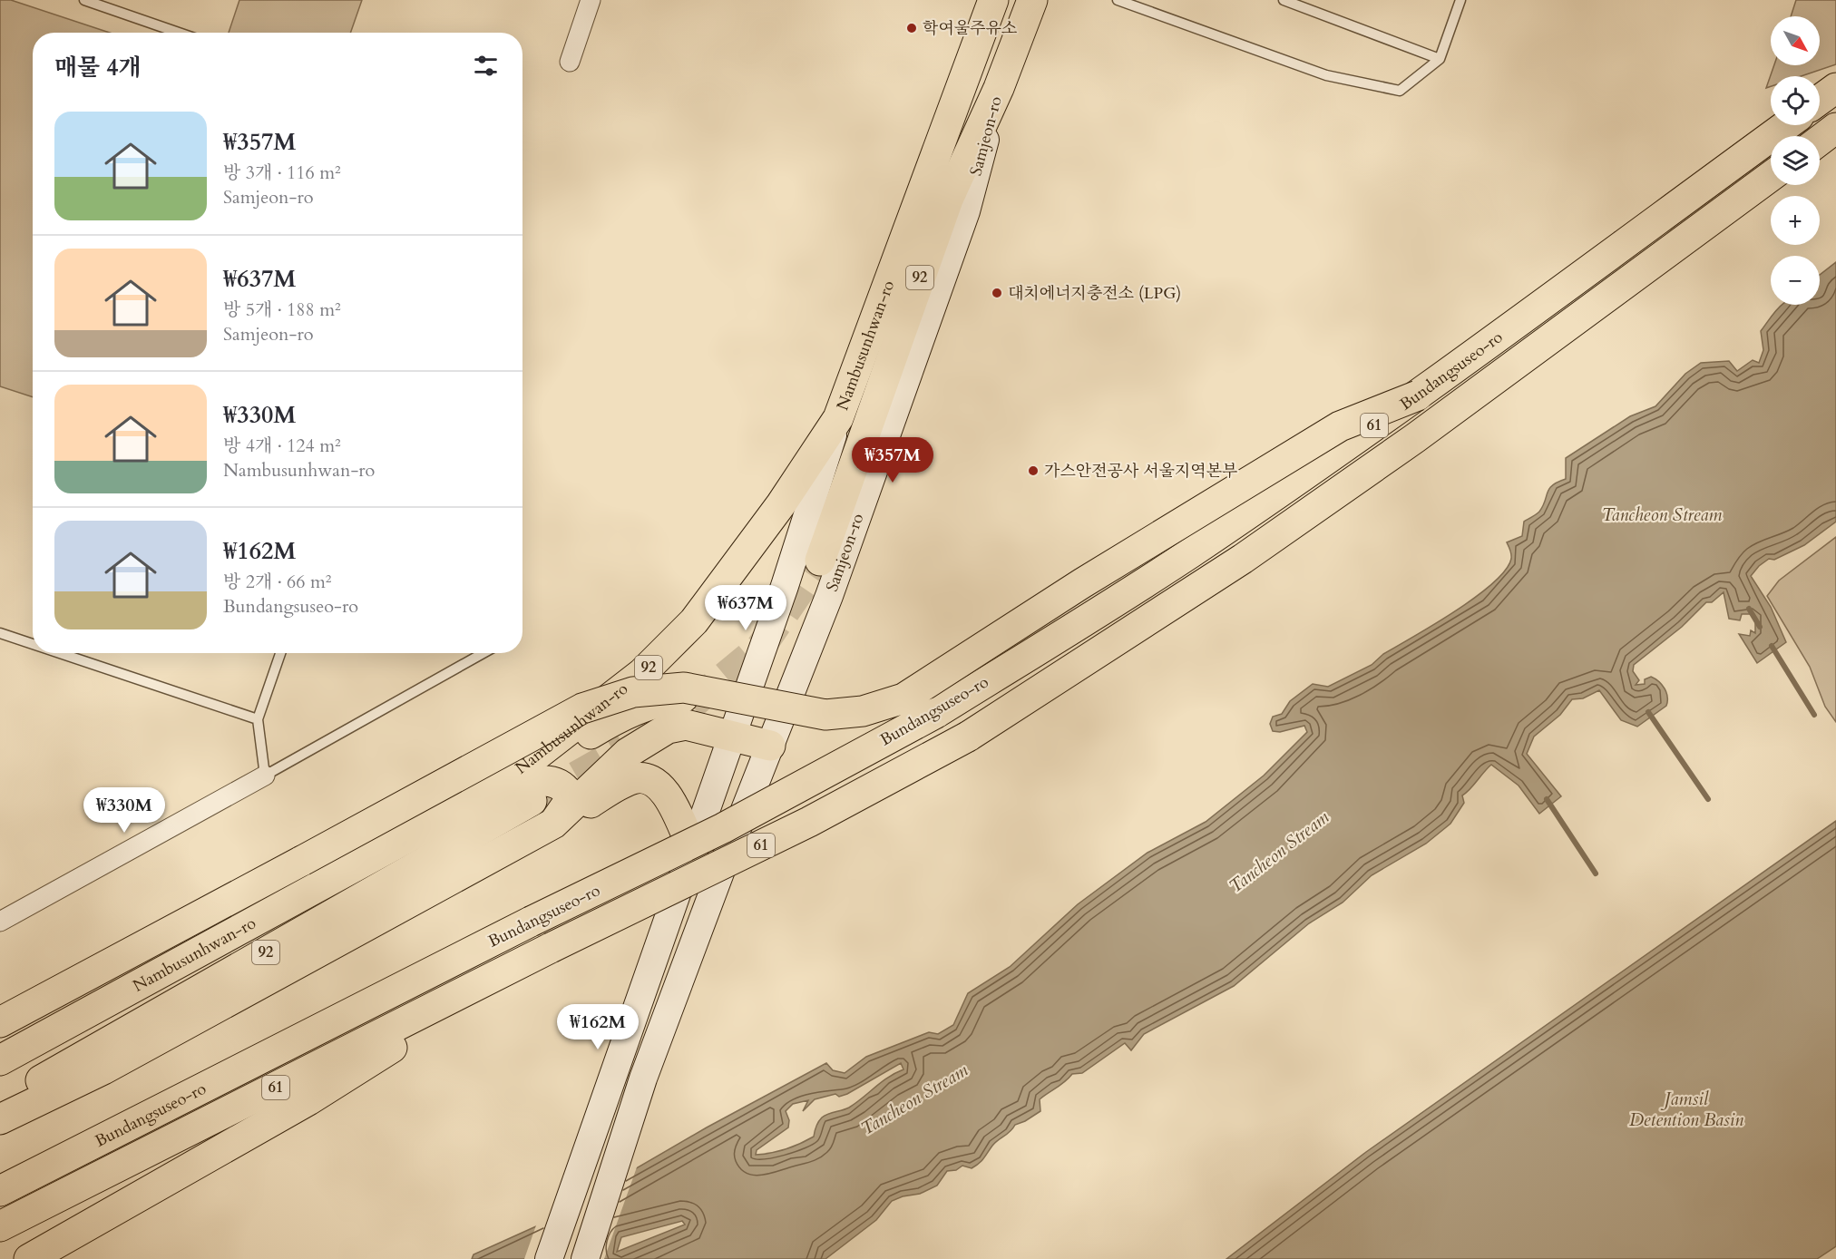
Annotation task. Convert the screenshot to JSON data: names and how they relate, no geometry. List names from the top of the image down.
{
  "streets": {
    "main road": [
      "Samjeon-ro",
      "92",
      "Nambusunhwan-ro",
      "Bundangsuseo-ro",
      "61"
    ]
  },
  "crossings": [
    ["Samjeon-ro", "Nambusunhwan-ro"]
  ],
  "water": ["Tancheon Stream", "Jamsil Detention Basin"],
  "places": ["학여울주유소", "대치에너지충전소 (LPG)", "가스안전공사 서울지역본부"],
  "north": "bottom right",
  "page": {
    "map_buttons": ["+", "−"],
    "heading": "매물 4개",
    "list": [
      {
        "name": "₩357M",
        "note": "방 3개 · 116 m² · Samjeon-ro"
      },
      {
        "name": "₩637M",
        "note": "방 5개 · 188 m² · Samjeon-ro"
      },
      {
        "name": "₩330M",
        "note": "방 4개 · 124 m² · Nambusunhwan-ro"
      },
      {
        "name": "₩162M",
        "note": "방 2개 · 66 m² · Bundangsuseo-ro"
      }
    ],
    "price": [
      "₩357M",
      "₩637M",
      "₩330M",
      "₩162M"
    ]
  }
}
